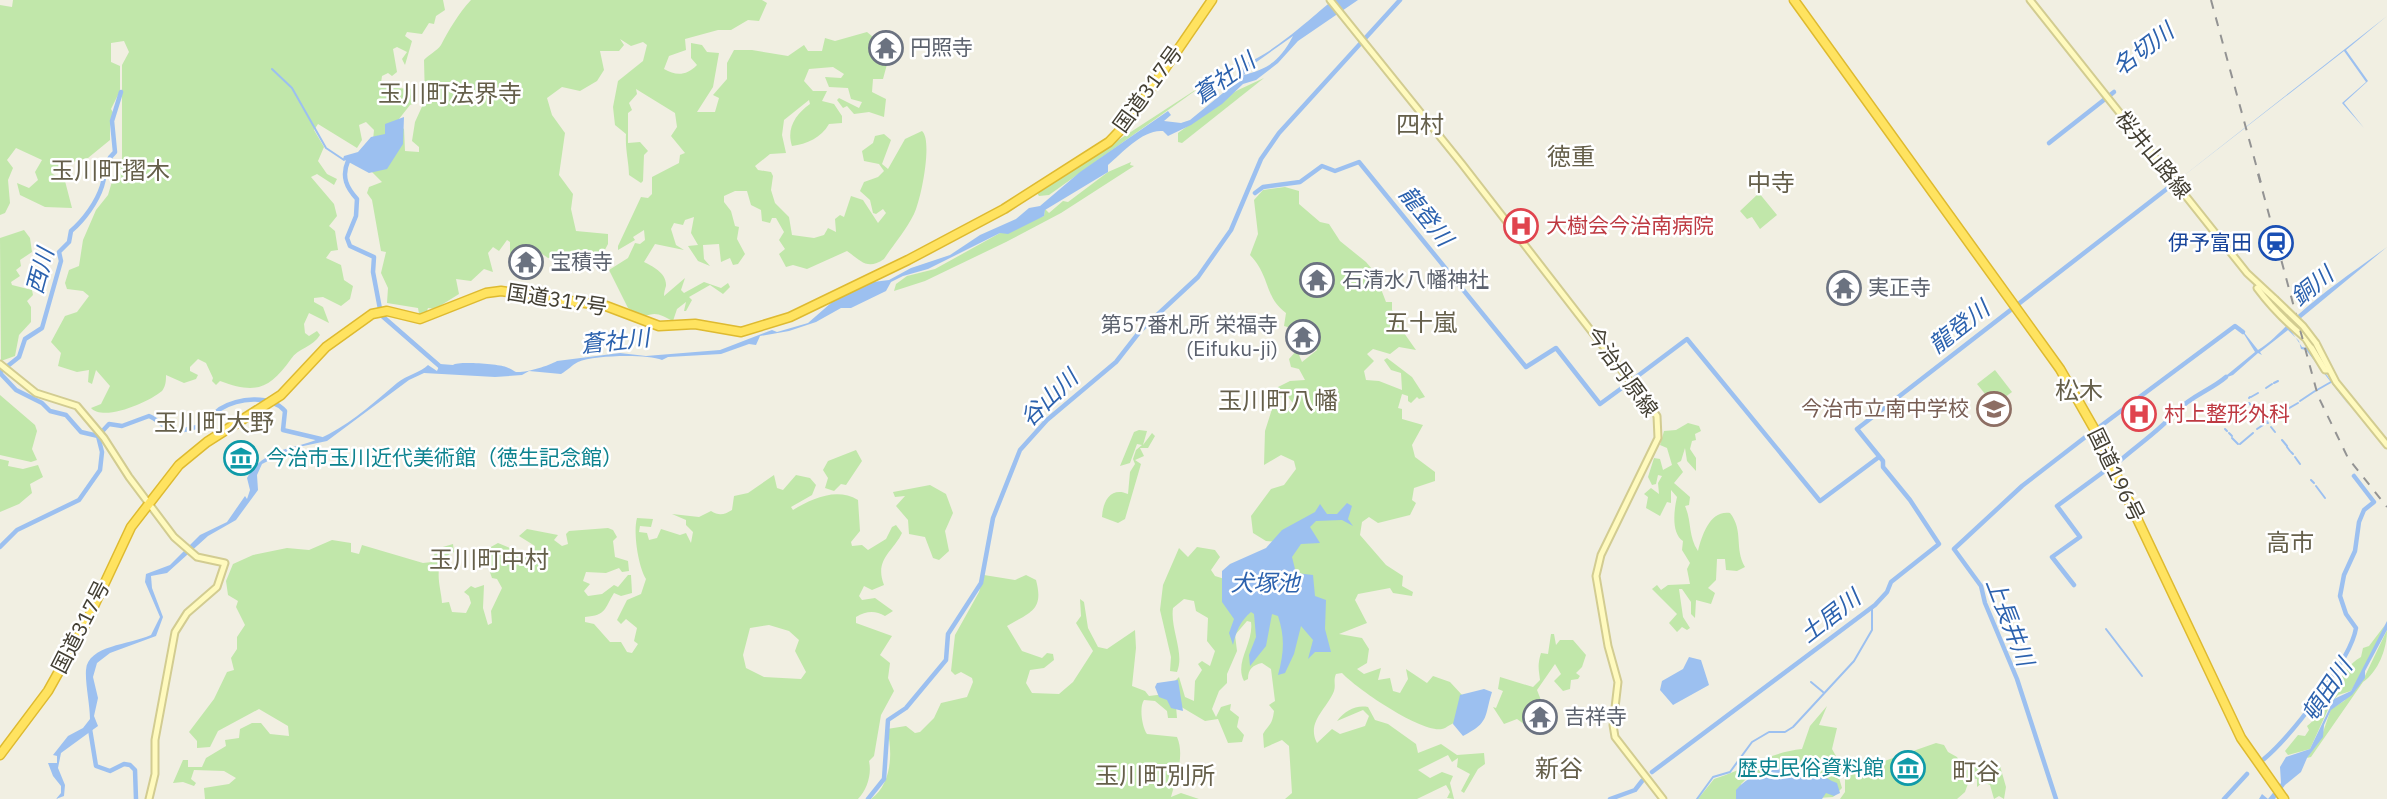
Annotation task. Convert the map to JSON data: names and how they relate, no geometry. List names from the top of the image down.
{
  "streets": {
    "highway": ["国道317号", "国道196号"],
    "main road": ["桜井山路線", "今治丹原線"]
  },
  "districts": [
    "玉川町法界寺",
    "四村",
    "徳重",
    "玉川町摺木",
    "中寺",
    "五十嵐",
    "松木",
    "玉川町八幡",
    "玉川町大野",
    "高市",
    "玉川町中村",
    "新谷",
    "町谷",
    "玉川町別所"
  ],
  "water": [
    "名切川",
    "蒼社川",
    "龍登川",
    "西川",
    "銅川",
    "谷山川",
    "犬塚池",
    "土居川",
    "上長井川",
    "頓田川"
  ],
  "places": {
    "temple": [
      "円照寺",
      "宝積寺",
      "石清水八幡神社",
      "実正寺",
      "第57番札所 栄福寺 (Eifuku-ji)",
      "吉祥寺"
    ],
    "hospital": ["大樹会今治南病院", "村上整形外科"],
    "station": ["伊予富田"],
    "school or university": ["今治市立南中学校"],
    "museum": ["今治市玉川近代美術館（徳生記念館）", "歴史民俗資料館"]
  }
}
